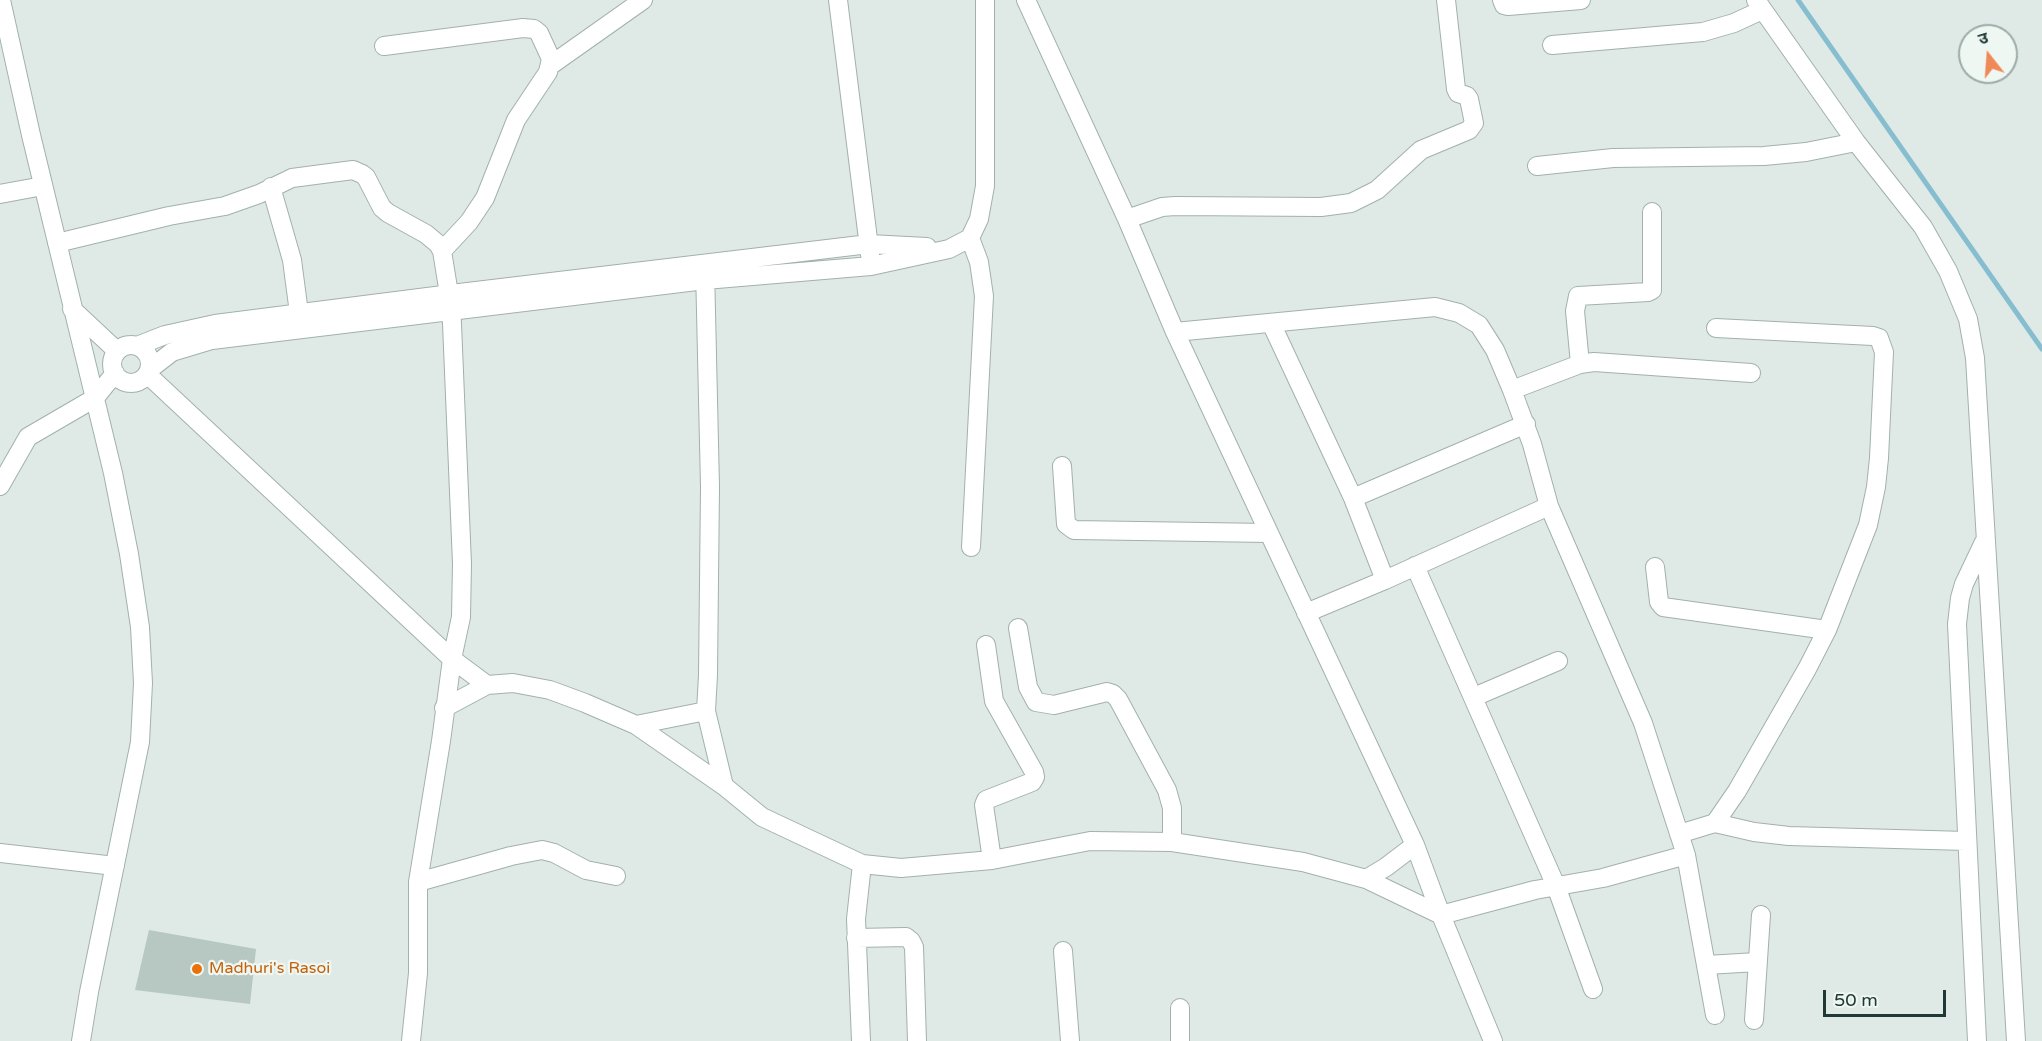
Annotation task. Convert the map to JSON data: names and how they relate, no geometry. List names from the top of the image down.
{
  "places": ["Madhuri's Rasoi"],
  "scale_bar": "50 m",
  "north": "top"
}
